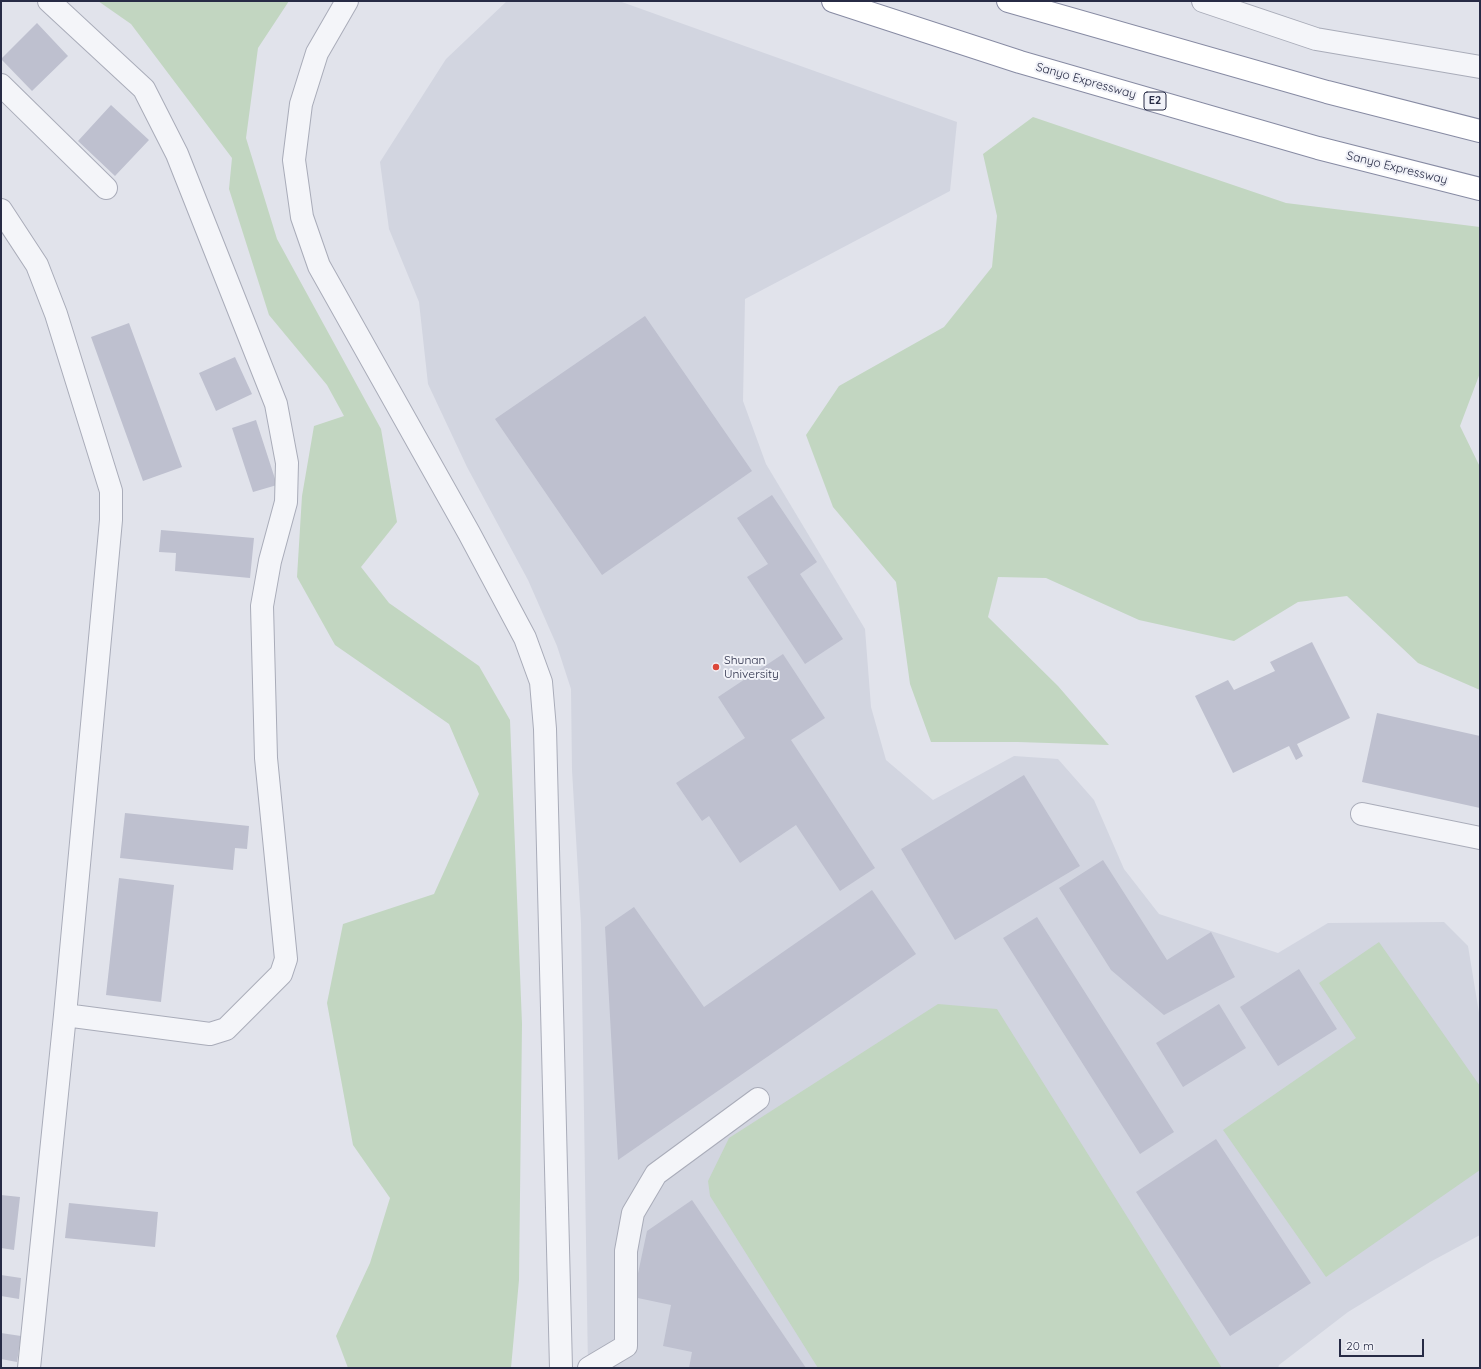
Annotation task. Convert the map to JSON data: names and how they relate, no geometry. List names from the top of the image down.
{
  "streets": {
    "highway": ["Sanyo Expressway", "E2"]
  },
  "places": ["Shunan University"],
  "scale_bar": "20 m"
}
